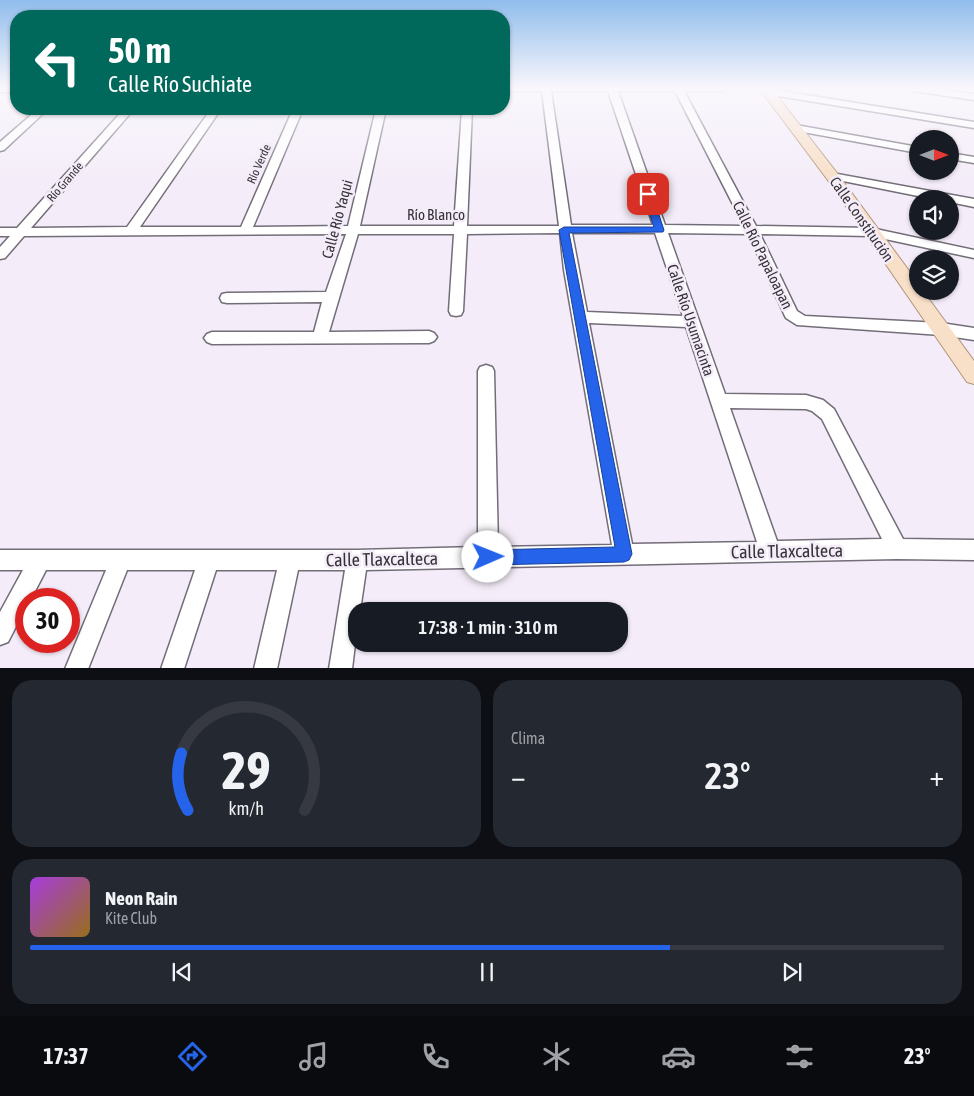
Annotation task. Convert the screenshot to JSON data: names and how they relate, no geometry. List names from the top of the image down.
{
  "streets": {
    "main road": ["Calle Constitución"],
    "street": [
      "Río Verde",
      "Río Grande",
      "Río Blanco",
      "Calle Río Yaqui",
      "Calle Río Papaloapan",
      "Calle Río Usumacinta",
      "Calle Tlaxcalteca"
    ]
  },
  "crossings": [
    ["Río Verde", "Río Blanco"],
    ["Río Grande", "Río Blanco"],
    ["Río Blanco", "Calle Río Yaqui"],
    ["Río Blanco", "Calle Constitución"],
    ["Río Blanco", "Calle Río Papaloapan"],
    ["Río Blanco", "Calle Río Usumacinta"],
    ["Calle Constitución", "Calle Río Papaloapan"],
    ["Calle Río Usumacinta", "Calle Tlaxcalteca"]
  ],
  "north": "right",
  "page": {
    "turn": ["50 m", "Calle Río Suchiate"],
    "limit": "30",
    "trip": "17:38 · 1 min · 310 m",
    "tile": "Clima",
    "heat": ["−", "23°", "+"],
    "song": ["Neon Rain", "Kite Club"],
    "tabs": ["17:37", "23°"],
    "gauge": ["29", "km/h"]
  }
}
